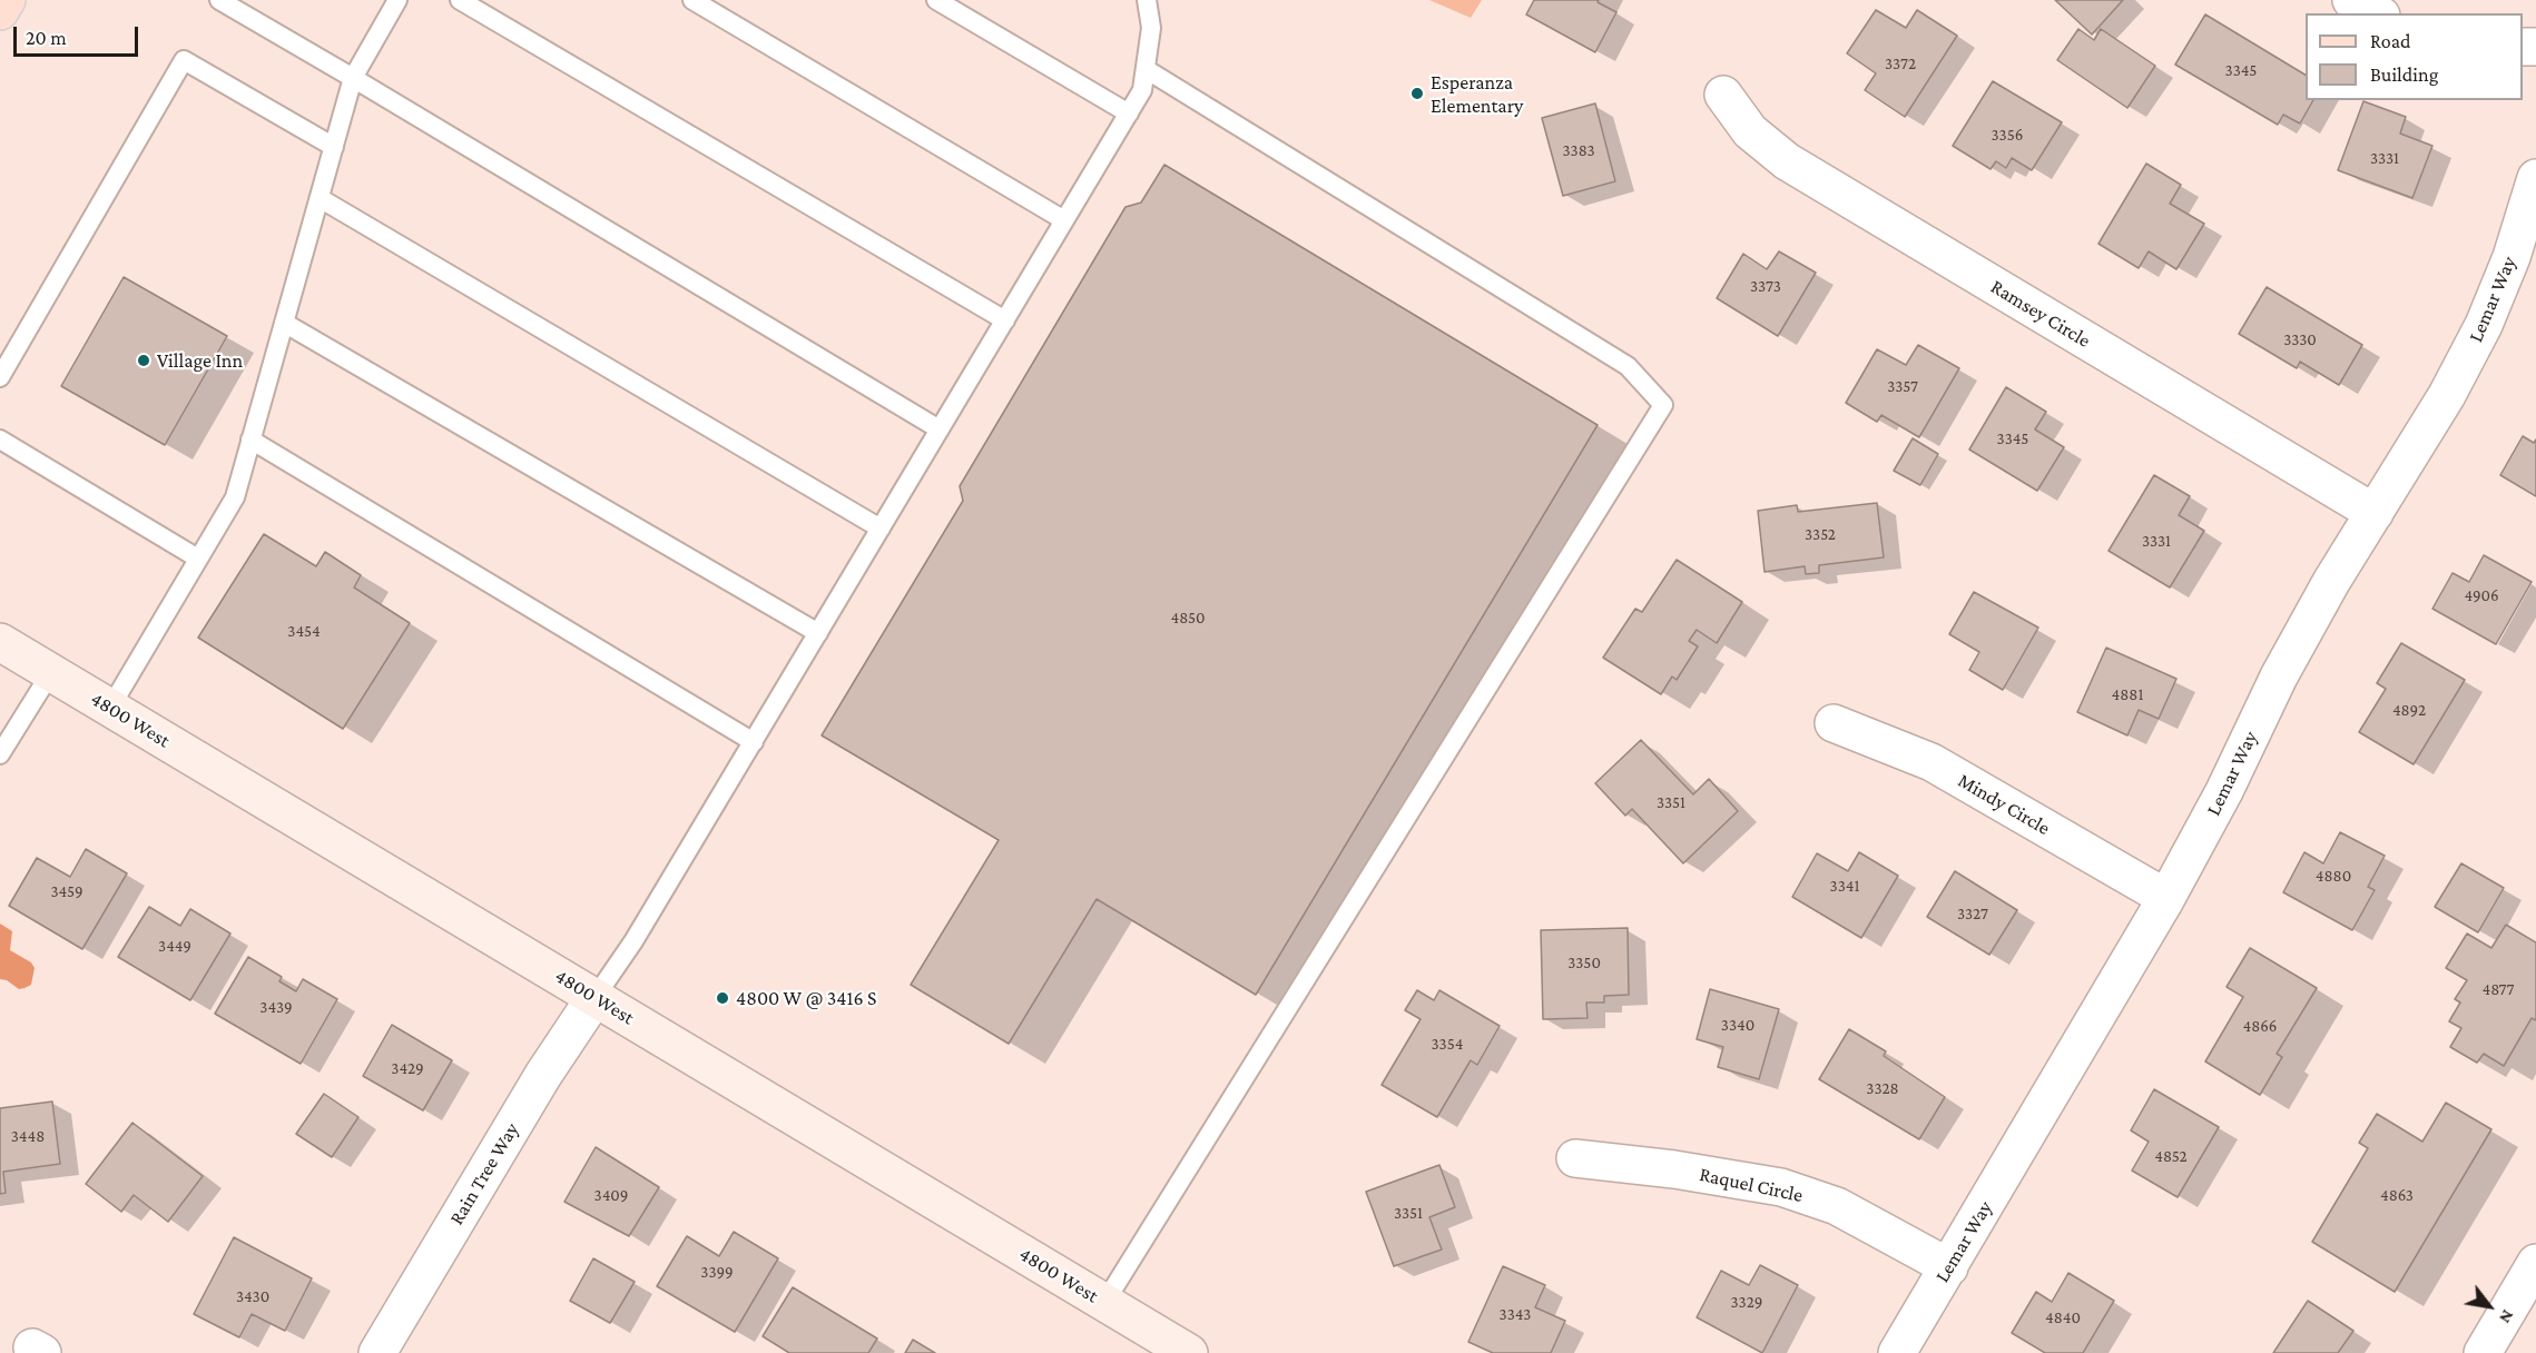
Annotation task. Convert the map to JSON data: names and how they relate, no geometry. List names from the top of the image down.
{
  "streets": {
    "main road": ["4800 West"],
    "street": [
      "Lemar Way",
      "Ramsey Circle",
      "Mindy Circle",
      "Rain Tree Way",
      "Raquel Circle"
    ]
  },
  "crossings": [
    ["Lemar Way", "Ramsey Circle"],
    ["Lemar Way", "Mindy Circle"],
    ["Lemar Way", "Raquel Circle"],
    ["4800 West", "Rain Tree Way"]
  ],
  "places": ["Esperanza Elementary", "Village Inn", "4800 W @ 3416 S"],
  "house_numbers": [
    "3372",
    "3345",
    "3356",
    "3383",
    "3331",
    "3373",
    "3330",
    "3357",
    "3345",
    "3352",
    "3331",
    "4906",
    "4850",
    "3454",
    "4881",
    "4892",
    "3351",
    "4880",
    "3341",
    "3459",
    "3327",
    "3449",
    "3350",
    "4877",
    "3439",
    "3340",
    "4866",
    "3354",
    "3429",
    "3328",
    "3448",
    "4852",
    "3409",
    "4863",
    "3351",
    "3399",
    "3430",
    "3329",
    "3343",
    "4840"
  ],
  "legend": ["Road", "Building"],
  "scale_bar": "20 m",
  "north": "bottom right"
}
